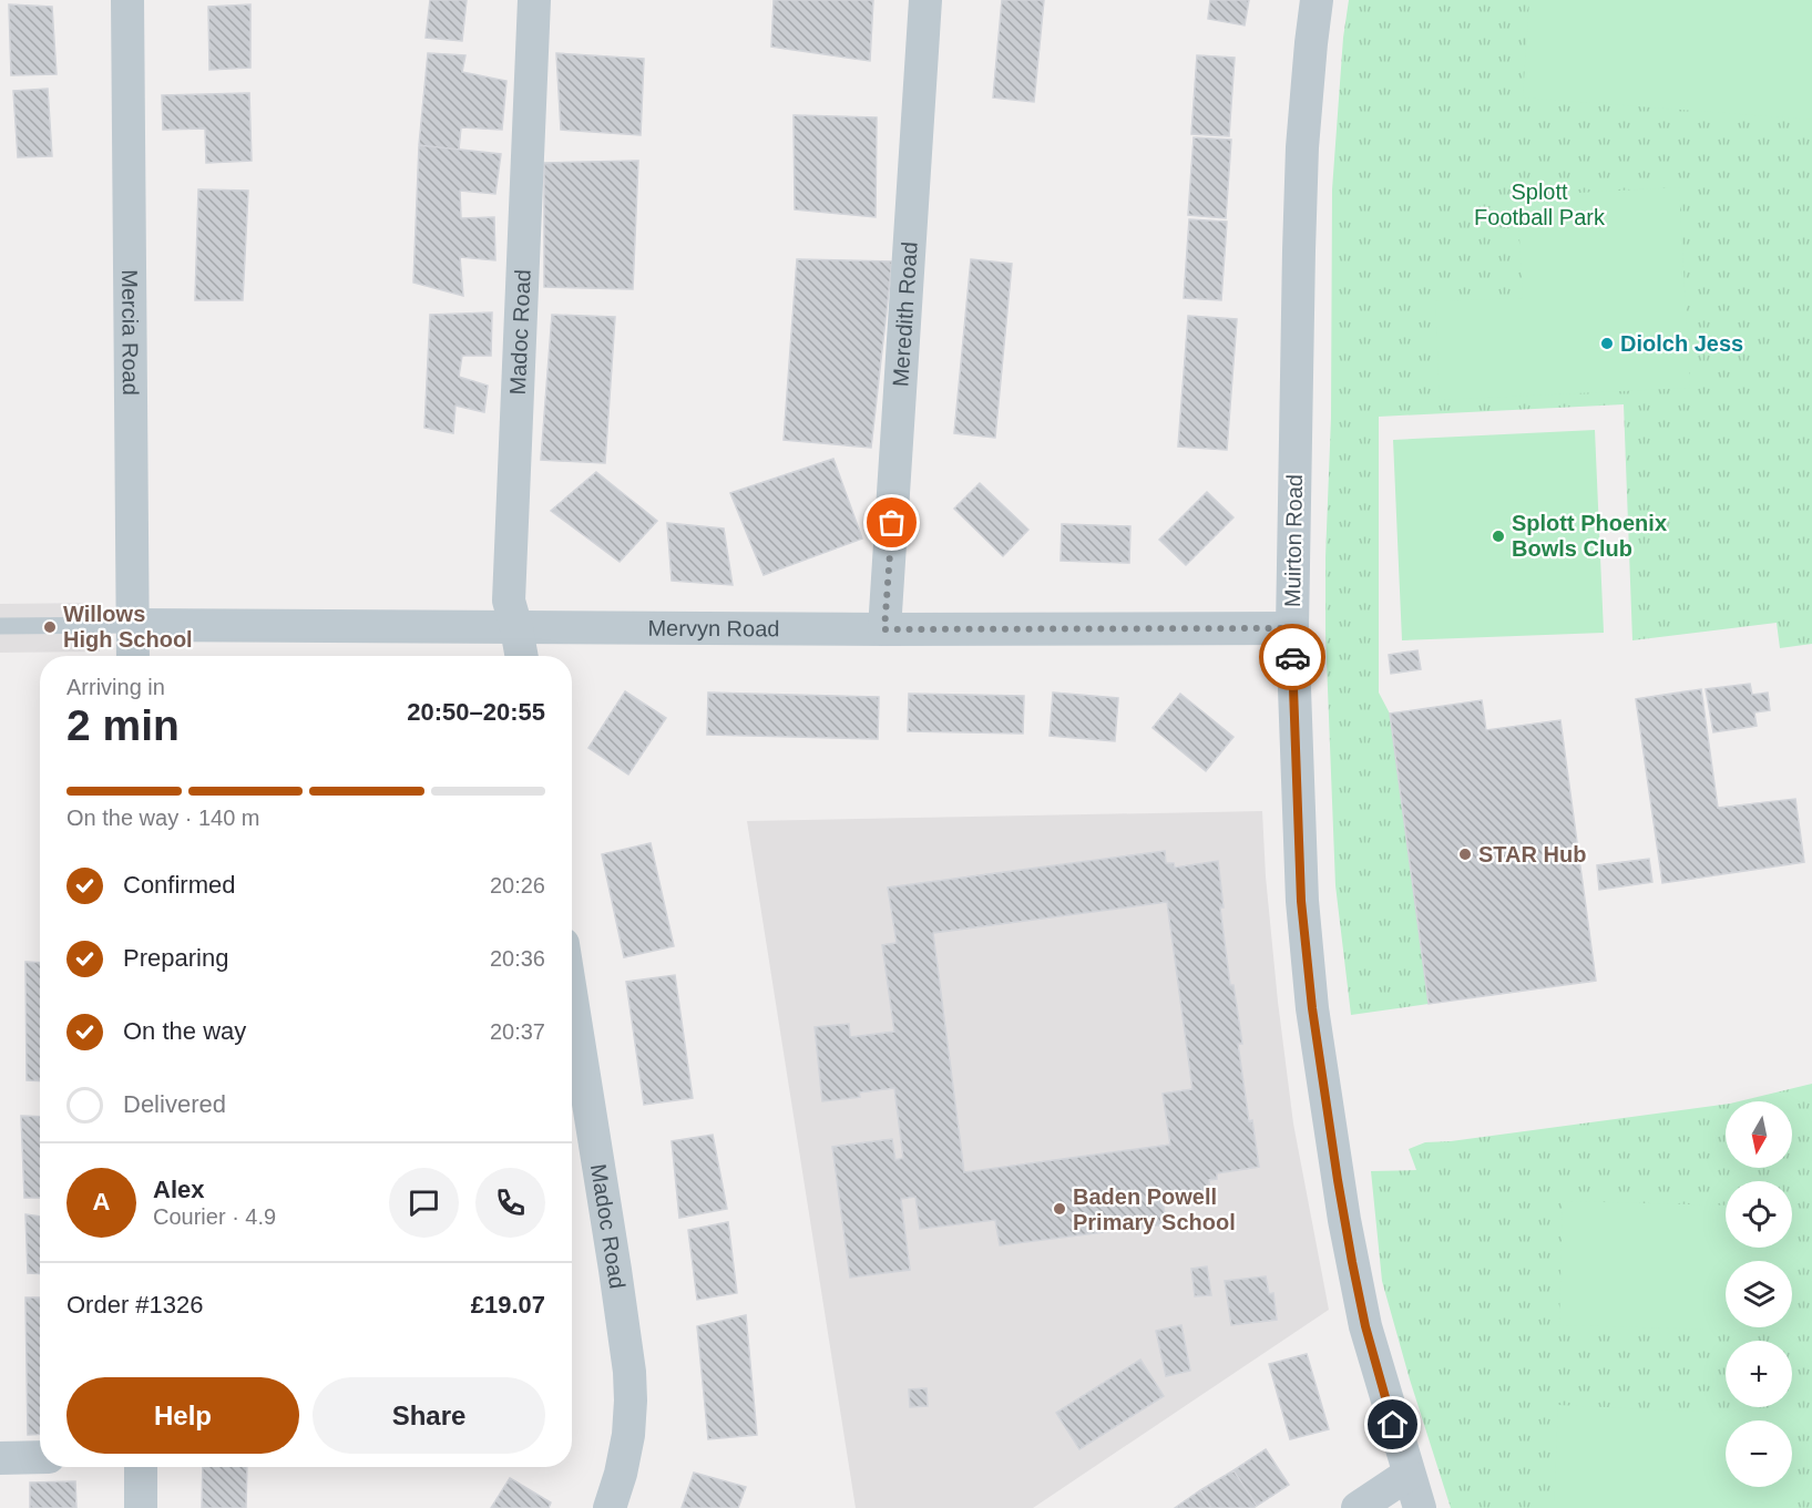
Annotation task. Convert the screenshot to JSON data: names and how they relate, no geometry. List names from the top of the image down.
{
  "streets": {
    "street": [
      "Meredith Road",
      "Mercia Road",
      "Madoc Road",
      "Muirton Road",
      "Mervyn Road"
    ]
  },
  "crossings": [
    ["Meredith Road", "Mervyn Road"],
    ["Mercia Road", "Mervyn Road"],
    ["Madoc Road", "Mervyn Road"],
    ["Muirton Road", "Mervyn Road"]
  ],
  "parks": ["Splott Football Park"],
  "places": [
    "Diolch Jess",
    "Splott Phoenix Bowls Club",
    "Willows High School",
    "STAR Hub",
    "Baden Powell Primary School"
  ],
  "north": "bottom",
  "page": {
    "heading": ["2 min", "Arriving in", "20:50–20:55"],
    "panel": [
      "Alex",
      "Courier · 4.9",
      "Order #1326",
      "£19.07"
    ],
    "bar": "On the way · 140 m",
    "list": [
      ["Confirmed", "20:26"],
      ["Preparing", "20:36"],
      ["On the way", "20:37"],
      "Delivered"
    ],
    "map_buttons": ["+", "−"],
    "round": "A",
    "buttons": ["Help", "Share"]
  }
}
